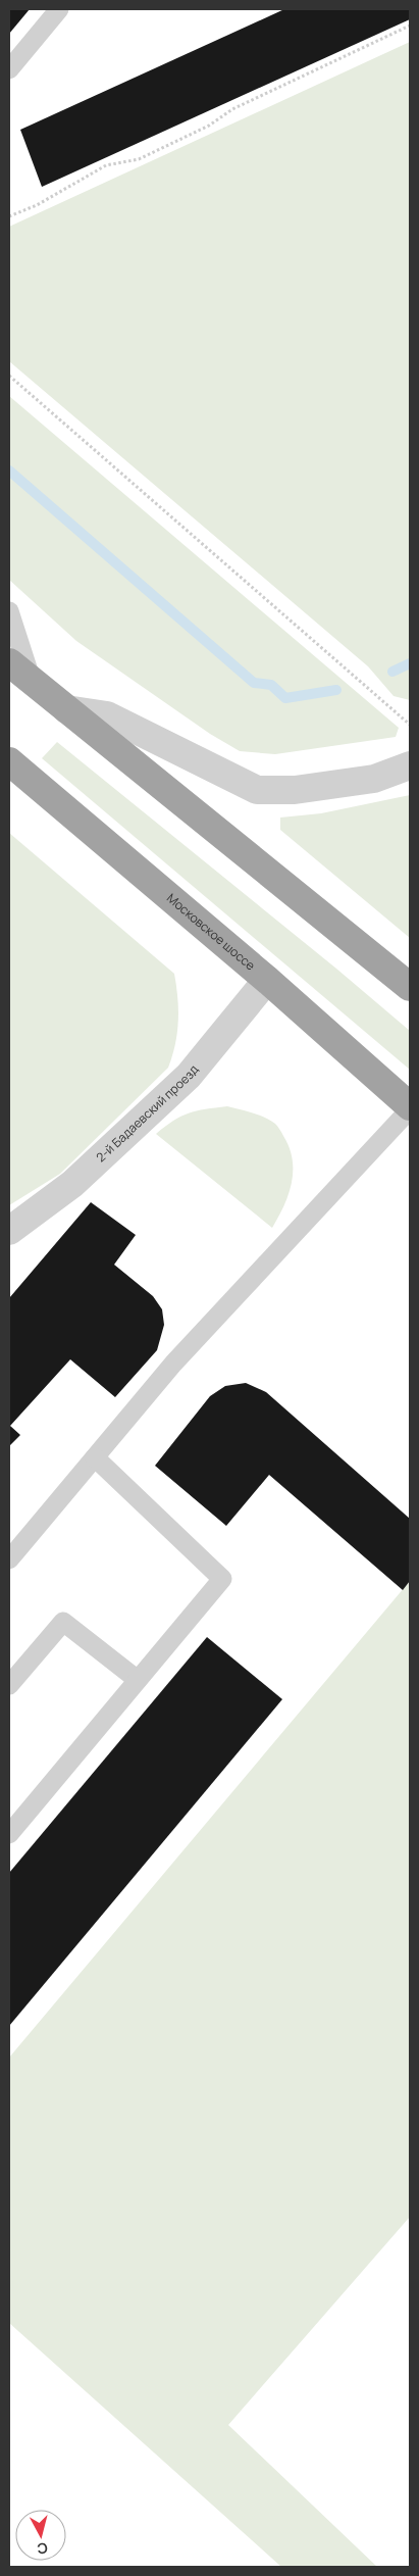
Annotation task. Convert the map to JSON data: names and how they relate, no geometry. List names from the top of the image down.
{
  "streets": {
    "highway": ["Московское шоссе"],
    "street": ["2-й Бадаевский проезд"]
  },
  "crossings": [
    ["Московское шоссе", "2-й Бадаевский проезд"]
  ],
  "north": "bottom"
}
